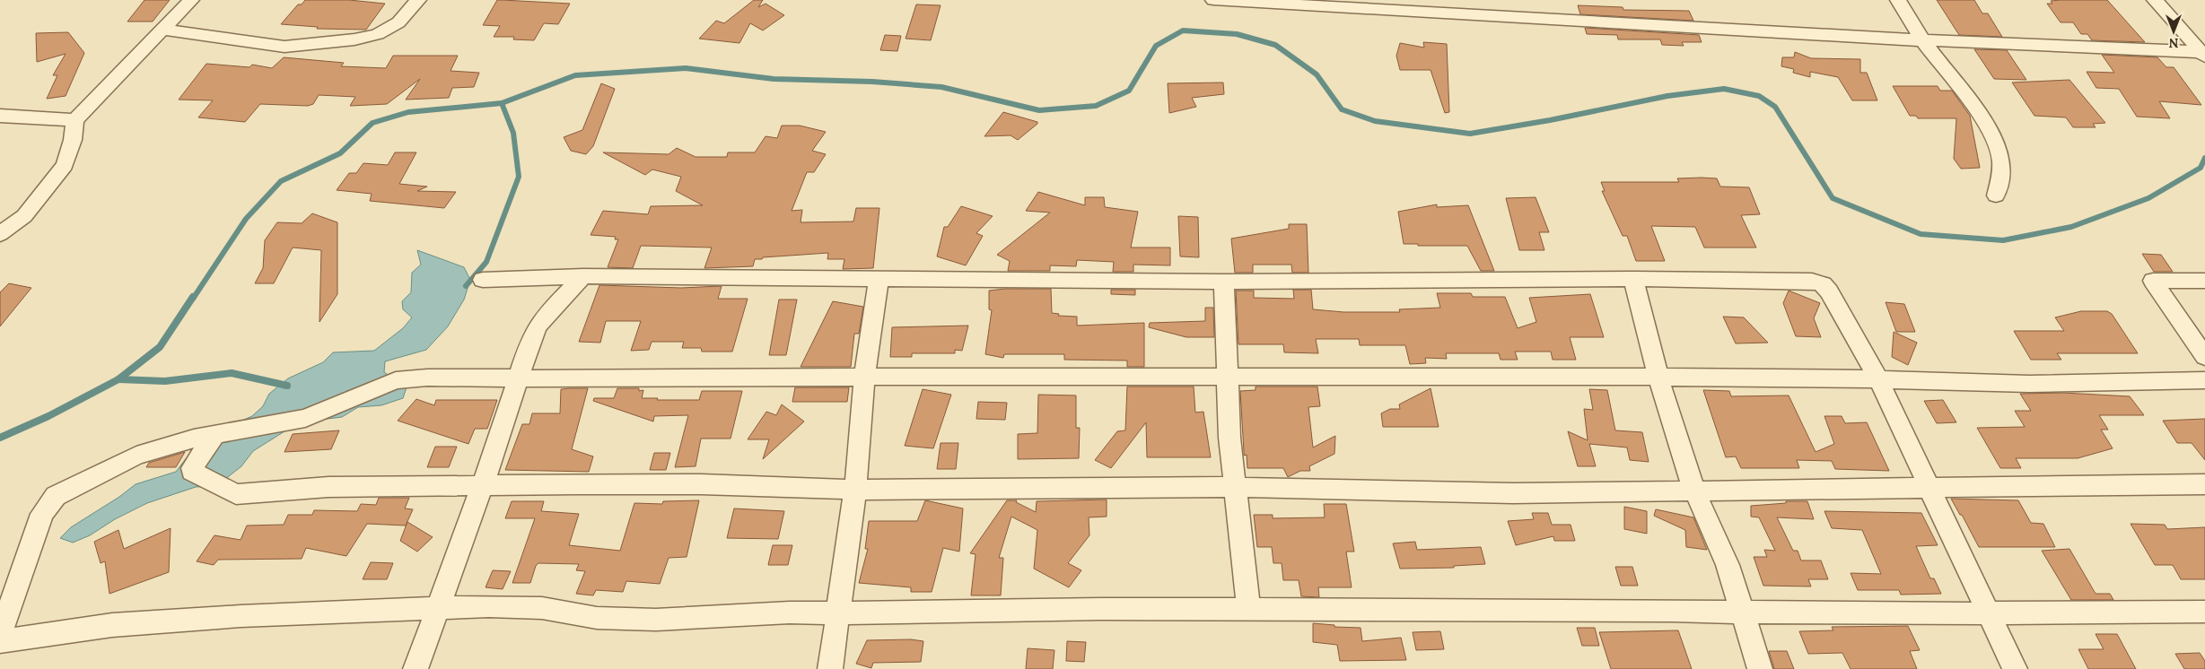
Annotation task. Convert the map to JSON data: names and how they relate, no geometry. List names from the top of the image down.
{
  "north": "bottom"
}
